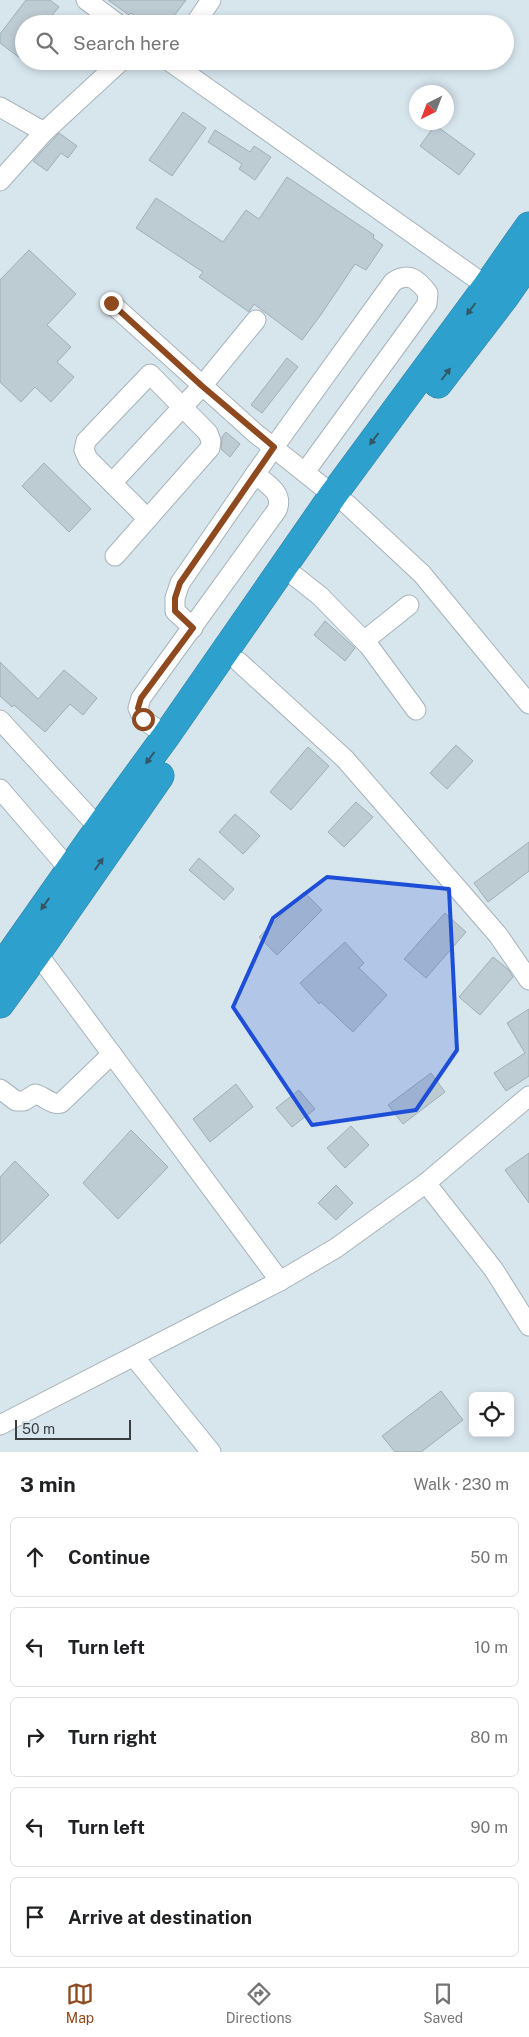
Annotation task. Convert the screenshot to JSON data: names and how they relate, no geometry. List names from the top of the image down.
{
  "scale_bar": "50 m",
  "north": "bottom left",
  "page": {
    "search": "Search here",
    "scale": "50 m",
    "heading": ["3 min", "Walk · 230 m"],
    "list": [
      ["Continue", "50 m"],
      ["Turn left", "10 m"],
      ["Turn right", "80 m"],
      ["Turn left", "90 m"],
      "Arrive at destination"
    ],
    "nav": ["Map", "Directions", "Saved"]
  }
}
